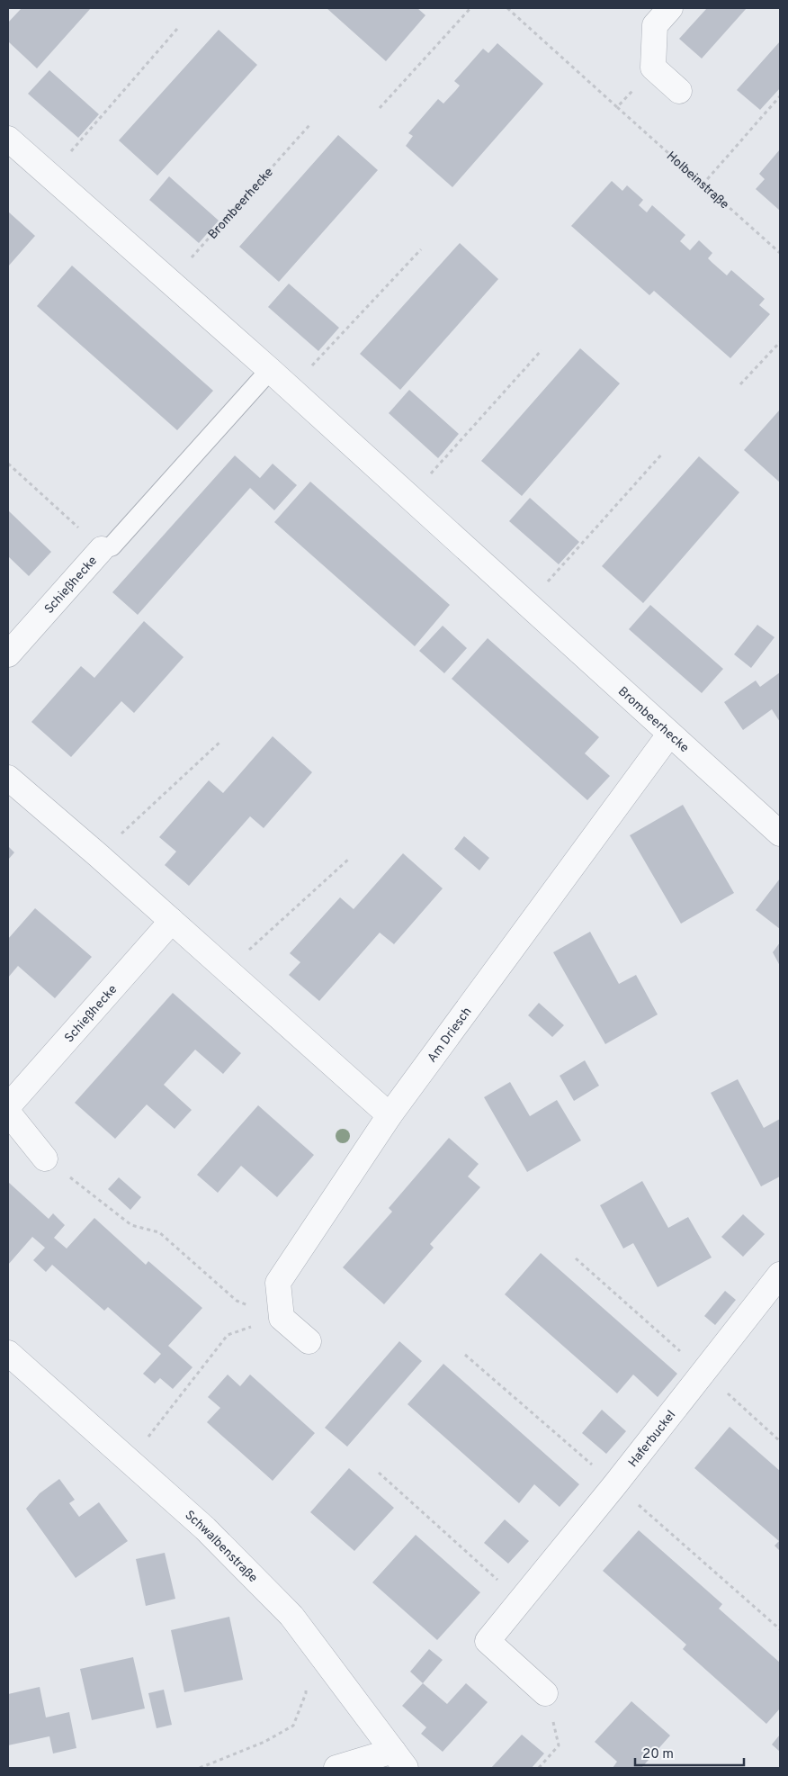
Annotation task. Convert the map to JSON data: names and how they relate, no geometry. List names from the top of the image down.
{
  "streets": {
    "street": [
      "Brombeerhecke",
      "Schießhecke",
      "Am Driesch",
      "Haferbuckel",
      "Schwalbenstraße"
    ],
    "path": ["Holbeinstraße"]
  },
  "crossings": [
    ["Brombeerhecke", "Am Driesch"]
  ],
  "scale_bar": "20 m"
}
